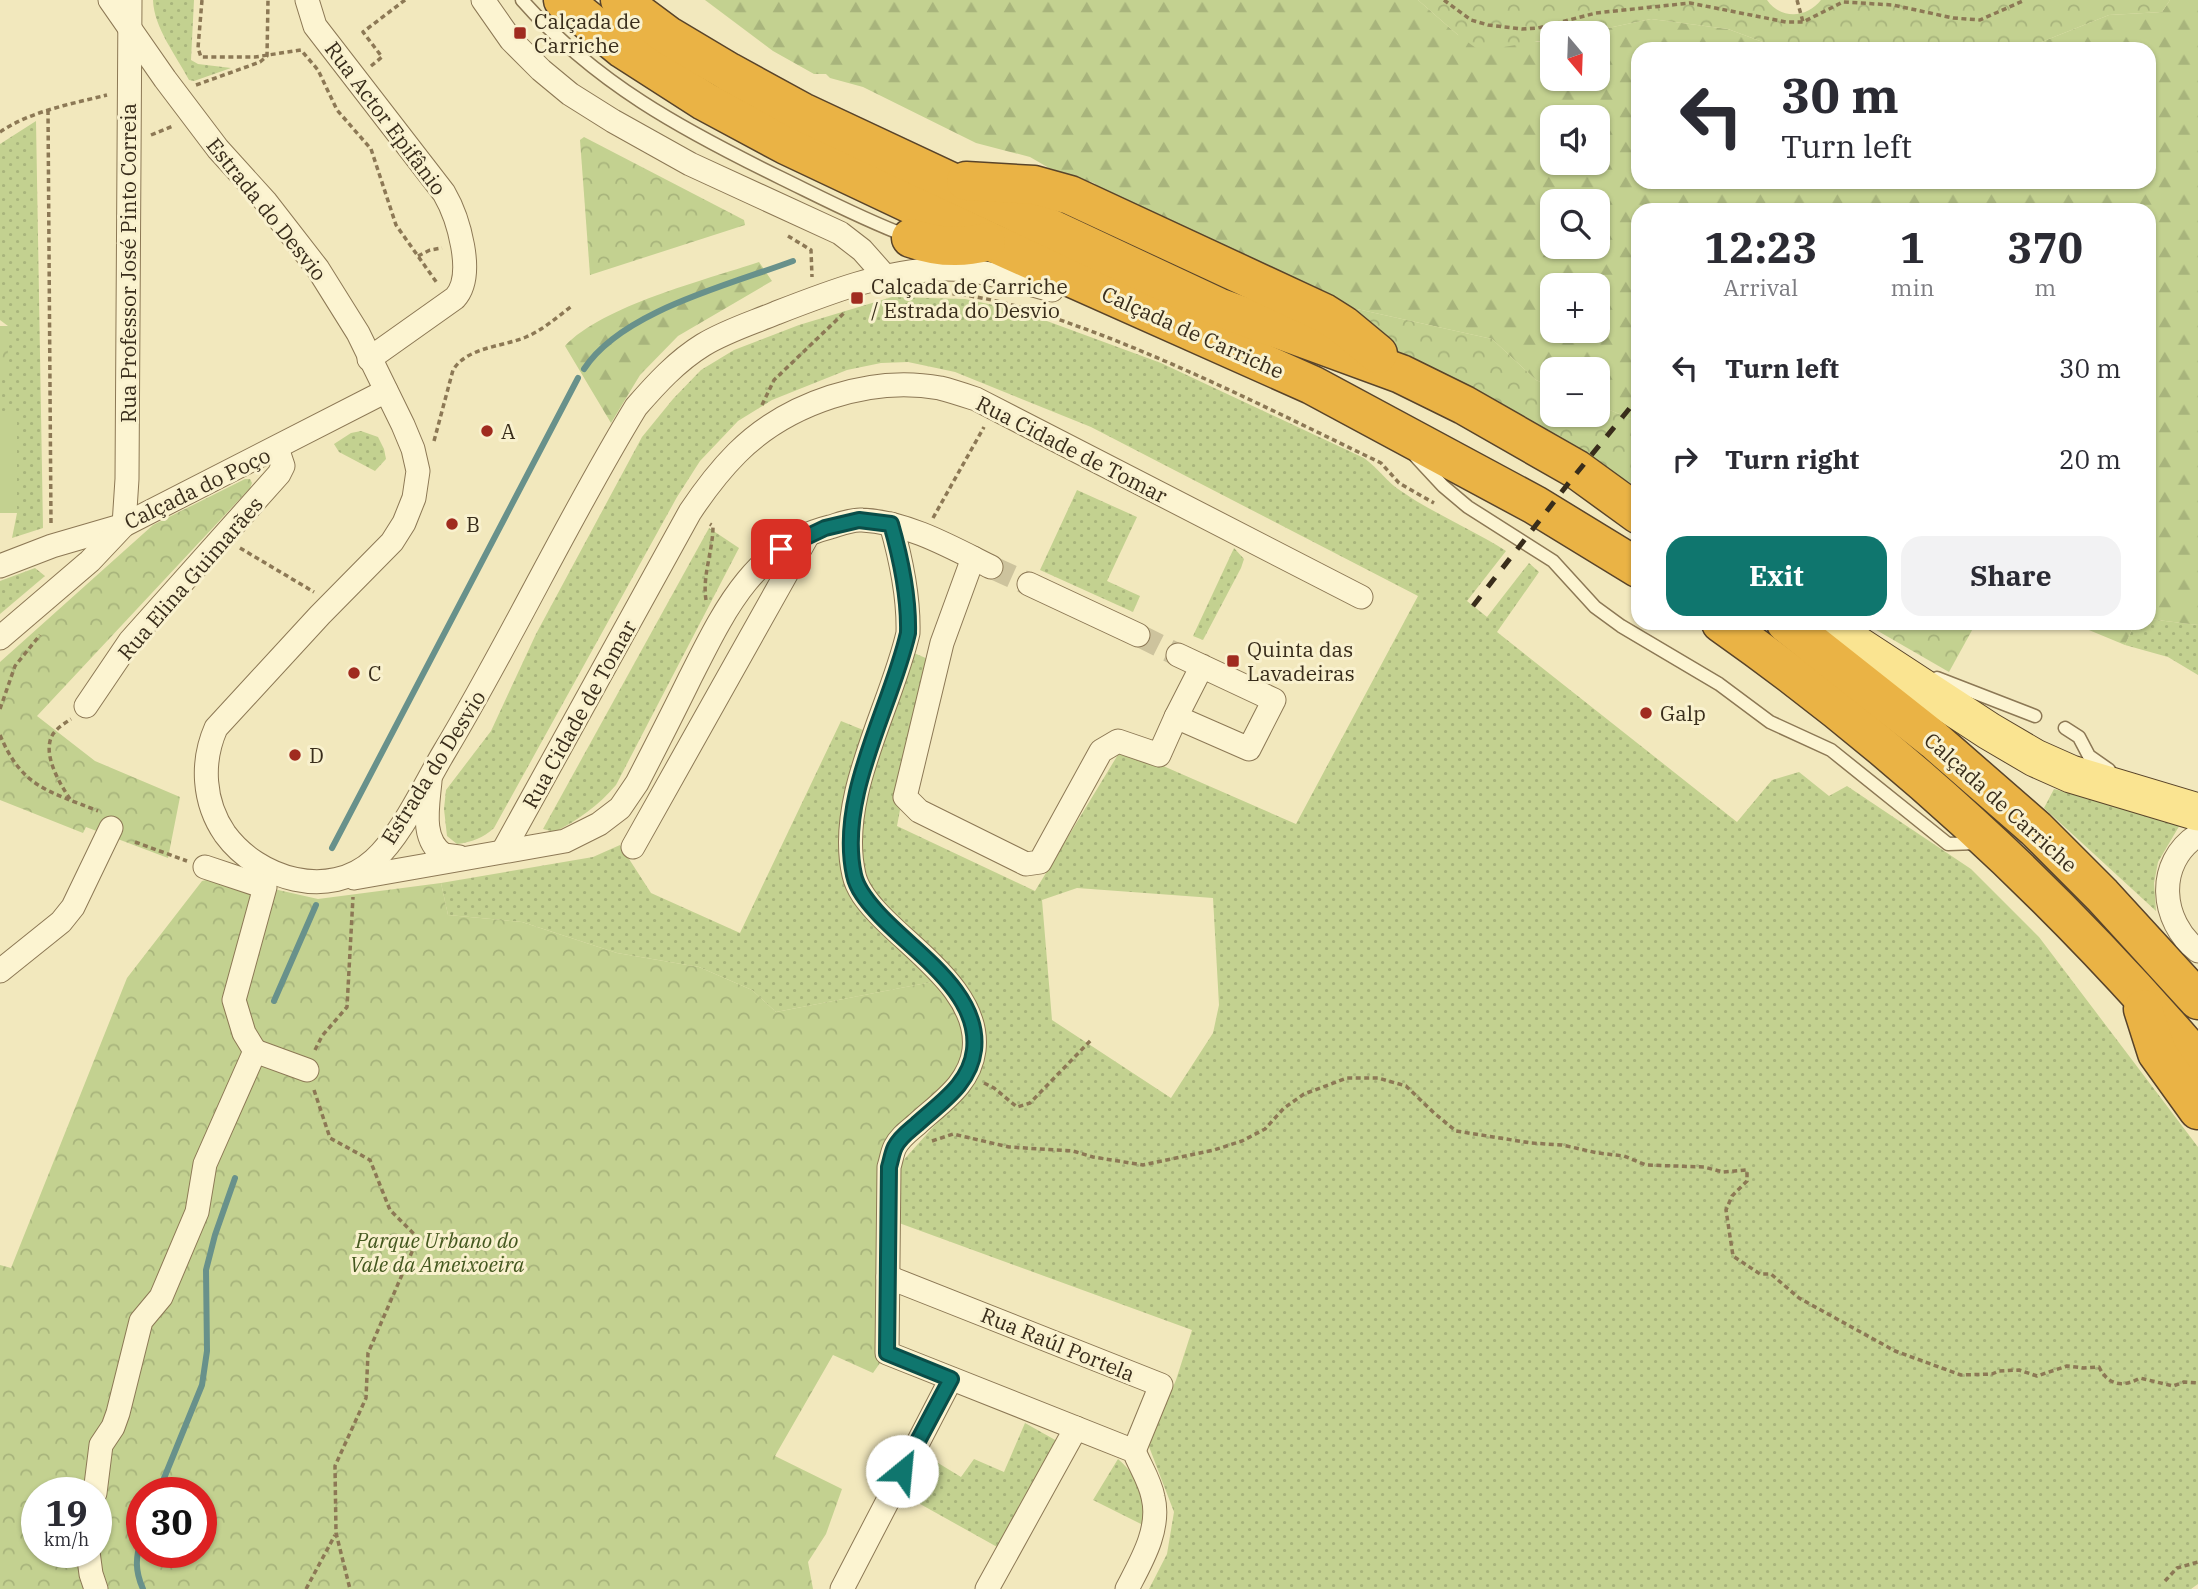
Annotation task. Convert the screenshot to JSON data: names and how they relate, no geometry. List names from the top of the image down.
{
  "streets": {
    "highway": ["Calçada de Carriche"],
    "street": [
      "Rua Actor Epifânio",
      "Estrada do Desvio",
      "Rua Professor José Pinto Correia",
      "Rua Cidade de Tomar",
      "Calçada do Poço",
      "Rua Elina Guimarães",
      "Rua Raúl Portela"
    ]
  },
  "crossings": [
    ["Rua Actor Epifânio", "Estrada do Desvio"],
    ["Estrada do Desvio", "Rua Professor José Pinto Correia"],
    ["Estrada do Desvio", "Calçada do Poço"],
    ["Rua Professor José Pinto Correia", "Calçada do Poço"],
    ["Calçada do Poço", "Rua Elina Guimarães"]
  ],
  "parks": ["Parque Urbano do Vale da Ameixoeira"],
  "places": {
    "transit": ["Calçada de Carriche", "Calçada de Carriche / Estrada do Desvio", "Quinta das Lavadeiras"],
    "other": [
      "A",
      "B",
      "C",
      "Galp",
      "D"
    ]
  },
  "north": "bottom",
  "page": {
    "map_buttons": ["+", "−"],
    "turn": ["30 m", "Turn left"],
    "eta": [
      "12:23",
      "Arrival",
      "1",
      "min",
      "370",
      "m"
    ],
    "list": [
      {
        "name": "Turn left",
        "value": "30 m"
      },
      {
        "name": "Turn right",
        "value": "20 m"
      }
    ],
    "buttons": ["Exit", "Share"],
    "speed": "19 km/h",
    "limit": "30"
  }
}
